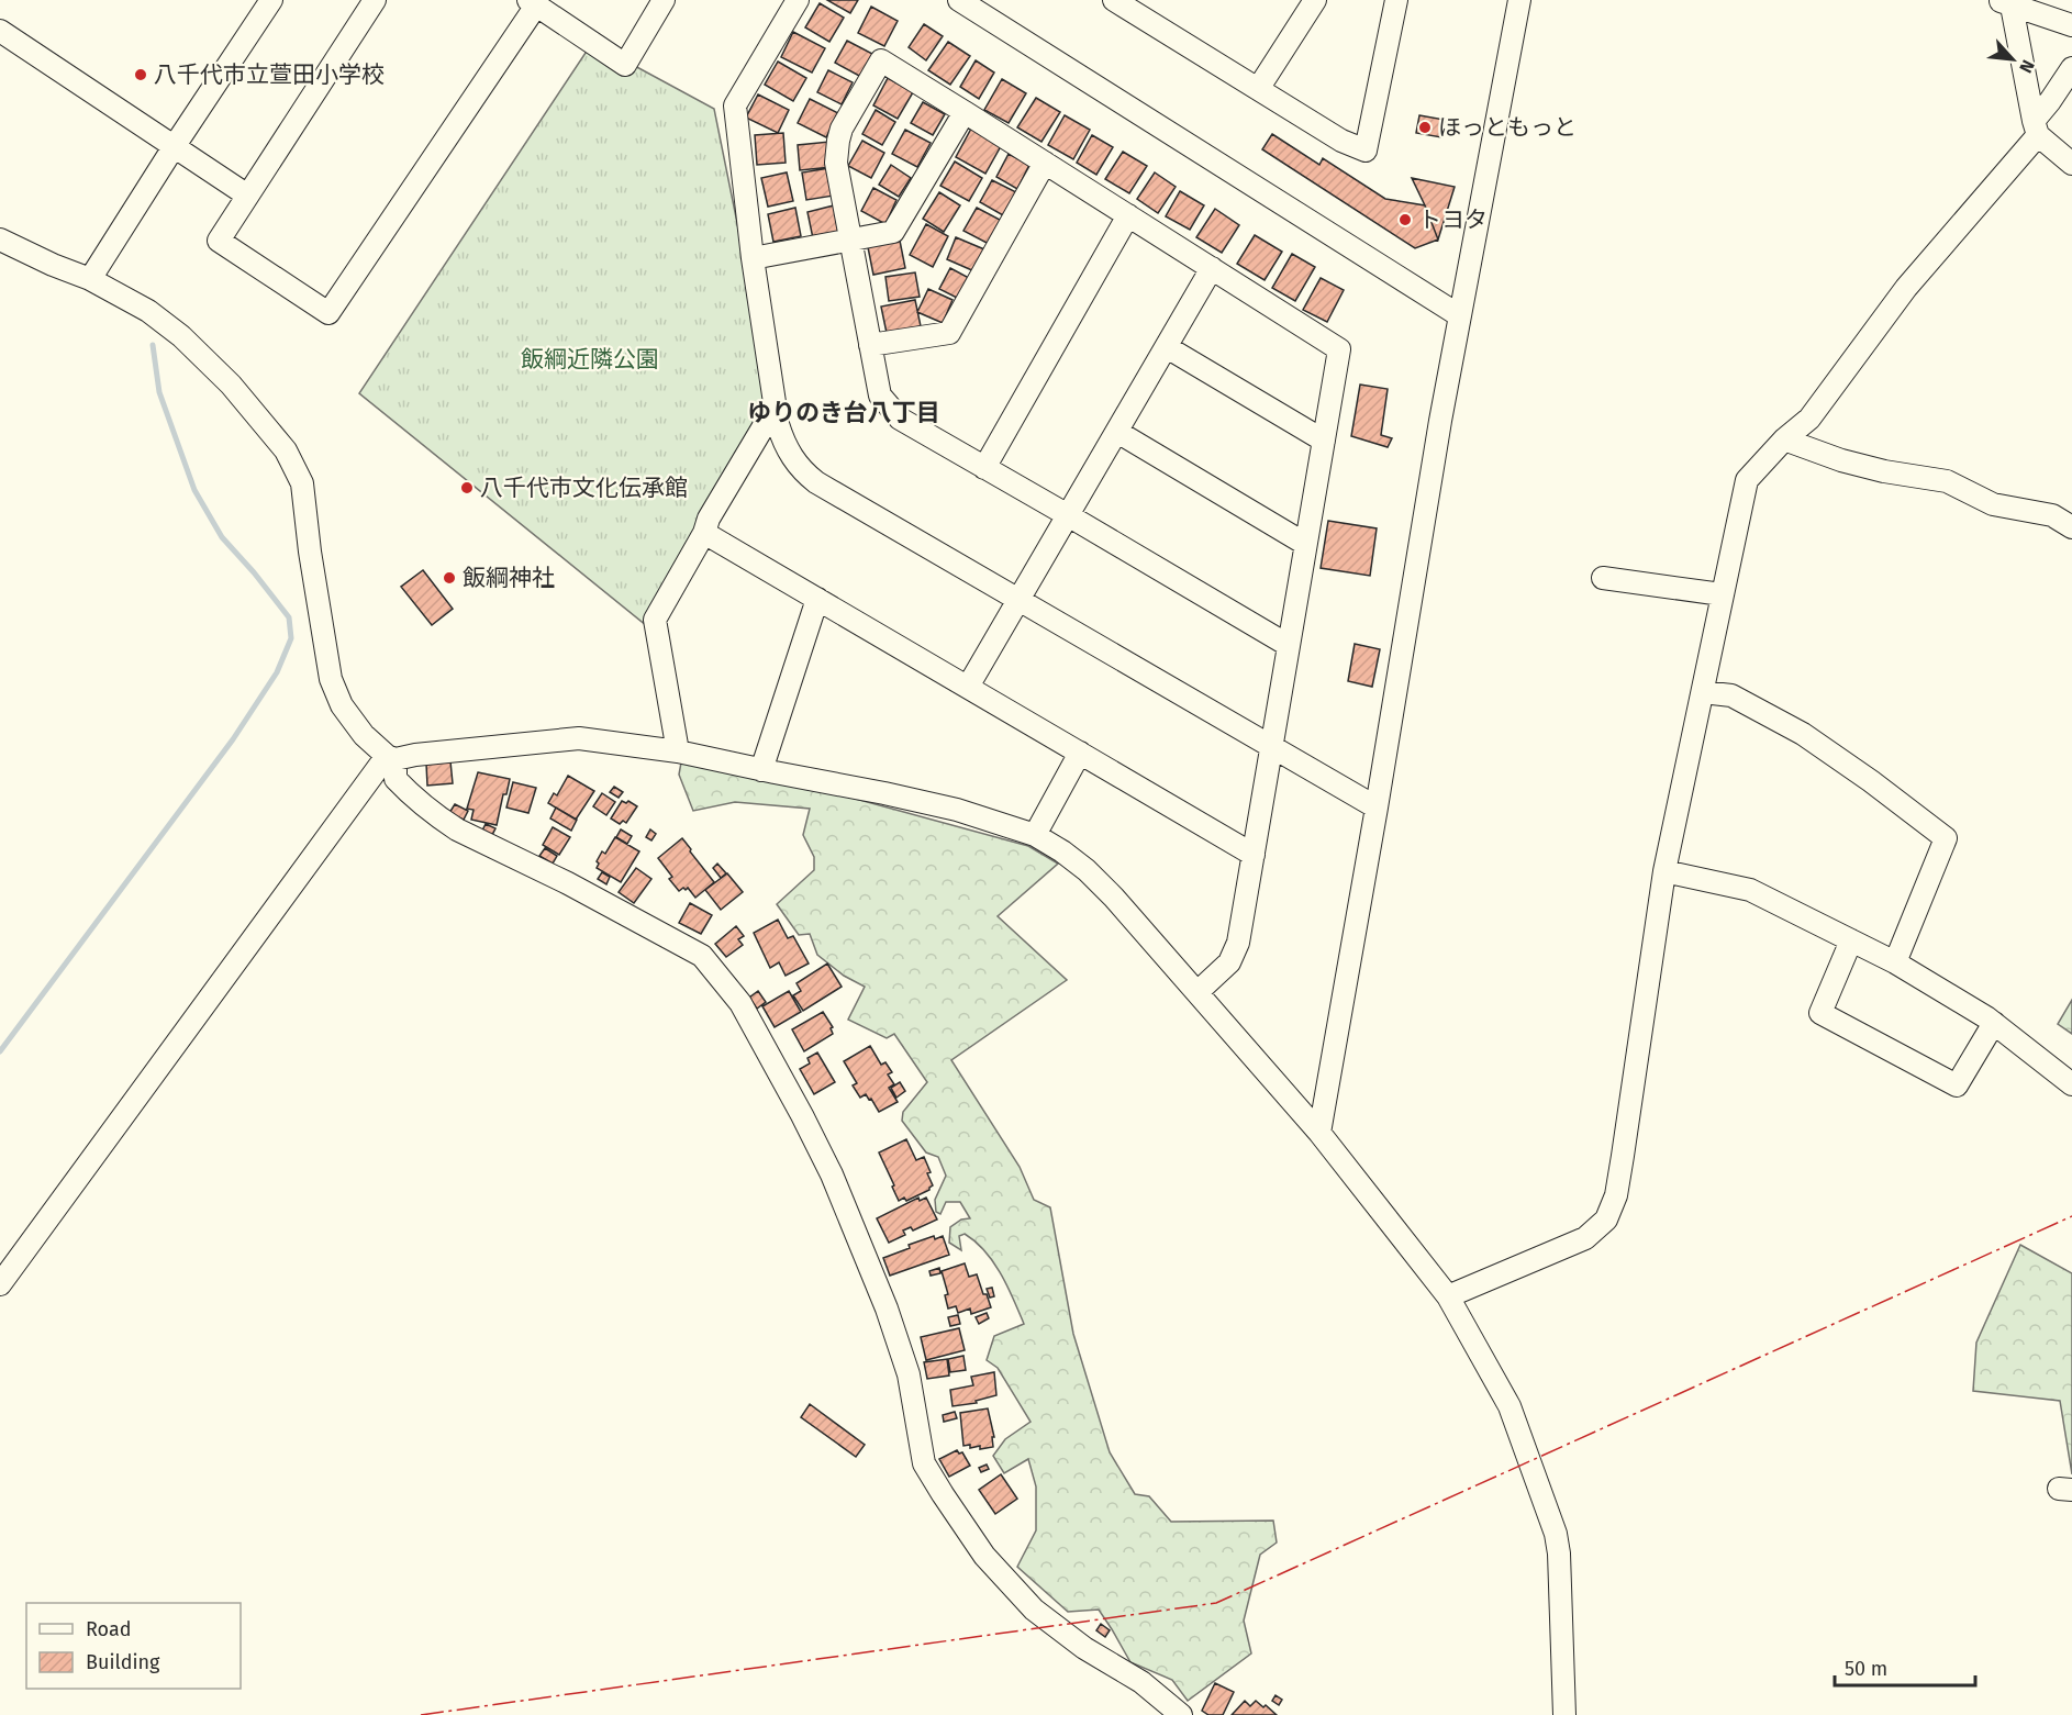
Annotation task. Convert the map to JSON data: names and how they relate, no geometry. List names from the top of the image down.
{
  "districts": ["ゆりのき台八丁目"],
  "parks": ["飯綱近隣公園"],
  "places": [
    "八千代市立萱田小学校",
    "ほっともっと",
    "トヨタ",
    "八千代市文化伝承館",
    "飯綱神社"
  ],
  "legend": ["Road", "Building"],
  "scale_bar": "50 m",
  "north": "bottom right"
}
